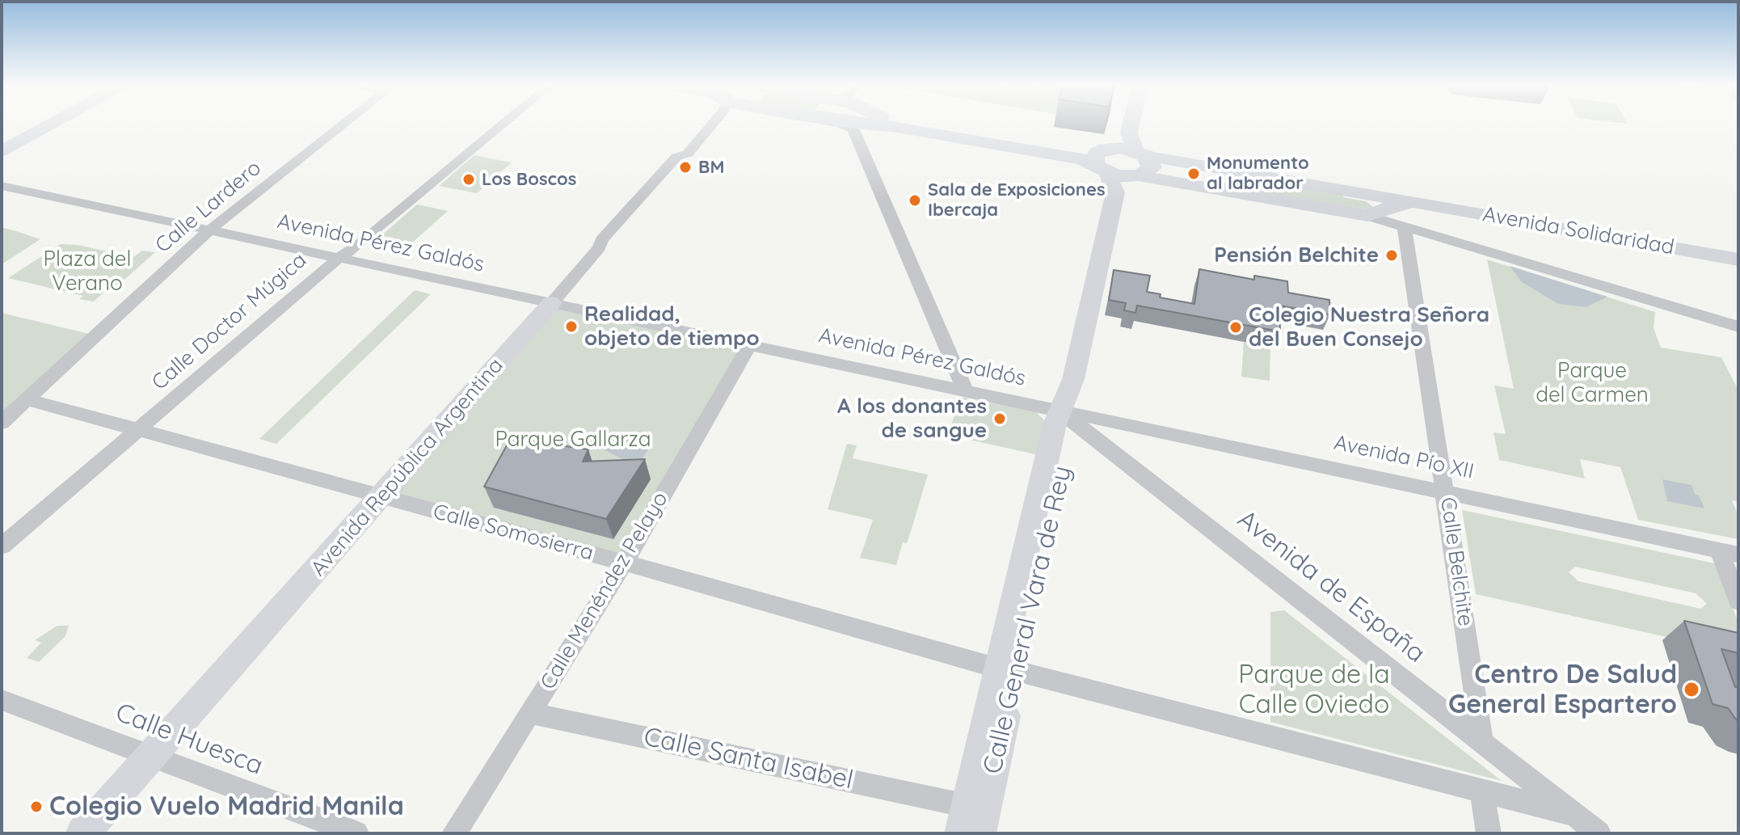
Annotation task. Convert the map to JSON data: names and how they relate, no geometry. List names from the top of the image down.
{
  "streets": {
    "main road": ["Avenida Solidaridad", "Avenida República Argentina", "Calle General Vara de Rey"],
    "street": [
      "Calle Lardero",
      "Avenida Pérez Galdós",
      "Calle Doctor Múgica",
      "Avenida Pío XII",
      "Calle Somosierra",
      "Calle Belchite",
      "Avenida de España",
      "Calle Menéndez Pelayo",
      "Calle Huesca",
      "Calle Santa Isabel"
    ]
  },
  "crossings": [
    ["Calle Lardero", "Avenida Pérez Galdós"],
    ["Calle Lardero", "Calle Somosierra"],
    ["Avenida Solidaridad", "Calle General Vara de Rey"],
    ["Avenida Pérez Galdós", "Calle Doctor Múgica"],
    ["Avenida Pérez Galdós", "Avenida Pío XII"],
    ["Avenida Pérez Galdós", "Avenida República Argentina"],
    ["Avenida Pérez Galdós", "Avenida de España"],
    ["Avenida Pérez Galdós", "Calle Menéndez Pelayo"],
    ["Avenida Pérez Galdós", "Calle General Vara de Rey"],
    ["Calle Doctor Múgica", "Calle Somosierra"],
    ["Avenida Pío XII", "Calle Belchite"],
    ["Avenida Pío XII", "Avenida de España"],
    ["Avenida Pío XII", "Calle General Vara de Rey"],
    ["Avenida República Argentina", "Calle Somosierra"],
    ["Avenida República Argentina", "Calle Huesca"],
    ["Calle Somosierra", "Avenida de España"],
    ["Calle Somosierra", "Calle Menéndez Pelayo"],
    ["Calle Somosierra", "Calle General Vara de Rey"],
    ["Calle Belchite", "Avenida de España"],
    ["Avenida de España", "Calle General Vara de Rey"],
    ["Calle Menéndez Pelayo", "Calle Santa Isabel"],
    ["Calle General Vara de Rey", "Calle Santa Isabel"]
  ],
  "parks": [
    "Plaza del Verano",
    "Parque del Carmen",
    "Parque Gallarza",
    "Parque de la Calle Oviedo"
  ],
  "places": [
    "BM",
    "Monumento al labrador",
    "Los Boscos",
    "Sala de Exposiciones Ibercaja",
    "Pensión Belchite",
    "Realidad, objeto de tiempo",
    "Colegio Nuestra Señora del Buen Consejo",
    "A los donantes de sangue",
    "Centro De Salud General Espartero",
    "Colegio Vuelo Madrid Manila"
  ]
}
